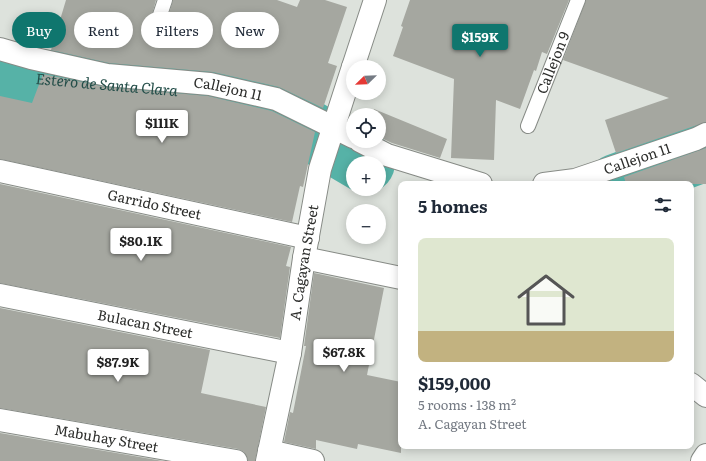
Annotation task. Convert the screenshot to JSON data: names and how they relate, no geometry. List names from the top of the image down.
{
  "streets": {
    "street": [
      "Callejon 11",
      "Garrido Street",
      "A. Cagayan Street",
      "Bulacan Street",
      "Mabuhay Street"
    ],
    "lane": ["Callejon 9"]
  },
  "crossings": [
    ["Callejon 11", "A. Cagayan Street"],
    ["Garrido Street", "A. Cagayan Street"],
    ["A. Cagayan Street", "Bulacan Street"]
  ],
  "water": ["Estero de Santa Clara"],
  "north": "bottom left",
  "page": {
    "chip": [
      "Buy",
      "Rent",
      "Filters",
      "New"
    ],
    "price": [
      "$159K",
      "$111K",
      "$80.1K",
      "$67.8K",
      "$87.9K"
    ],
    "map_buttons": ["+", "−"],
    "heading": "5 homes",
    "list": [
      {
        "name": "$159,000",
        "note": "5 rooms · 138 m² · A. Cagayan Street"
      }
    ]
  }
}
